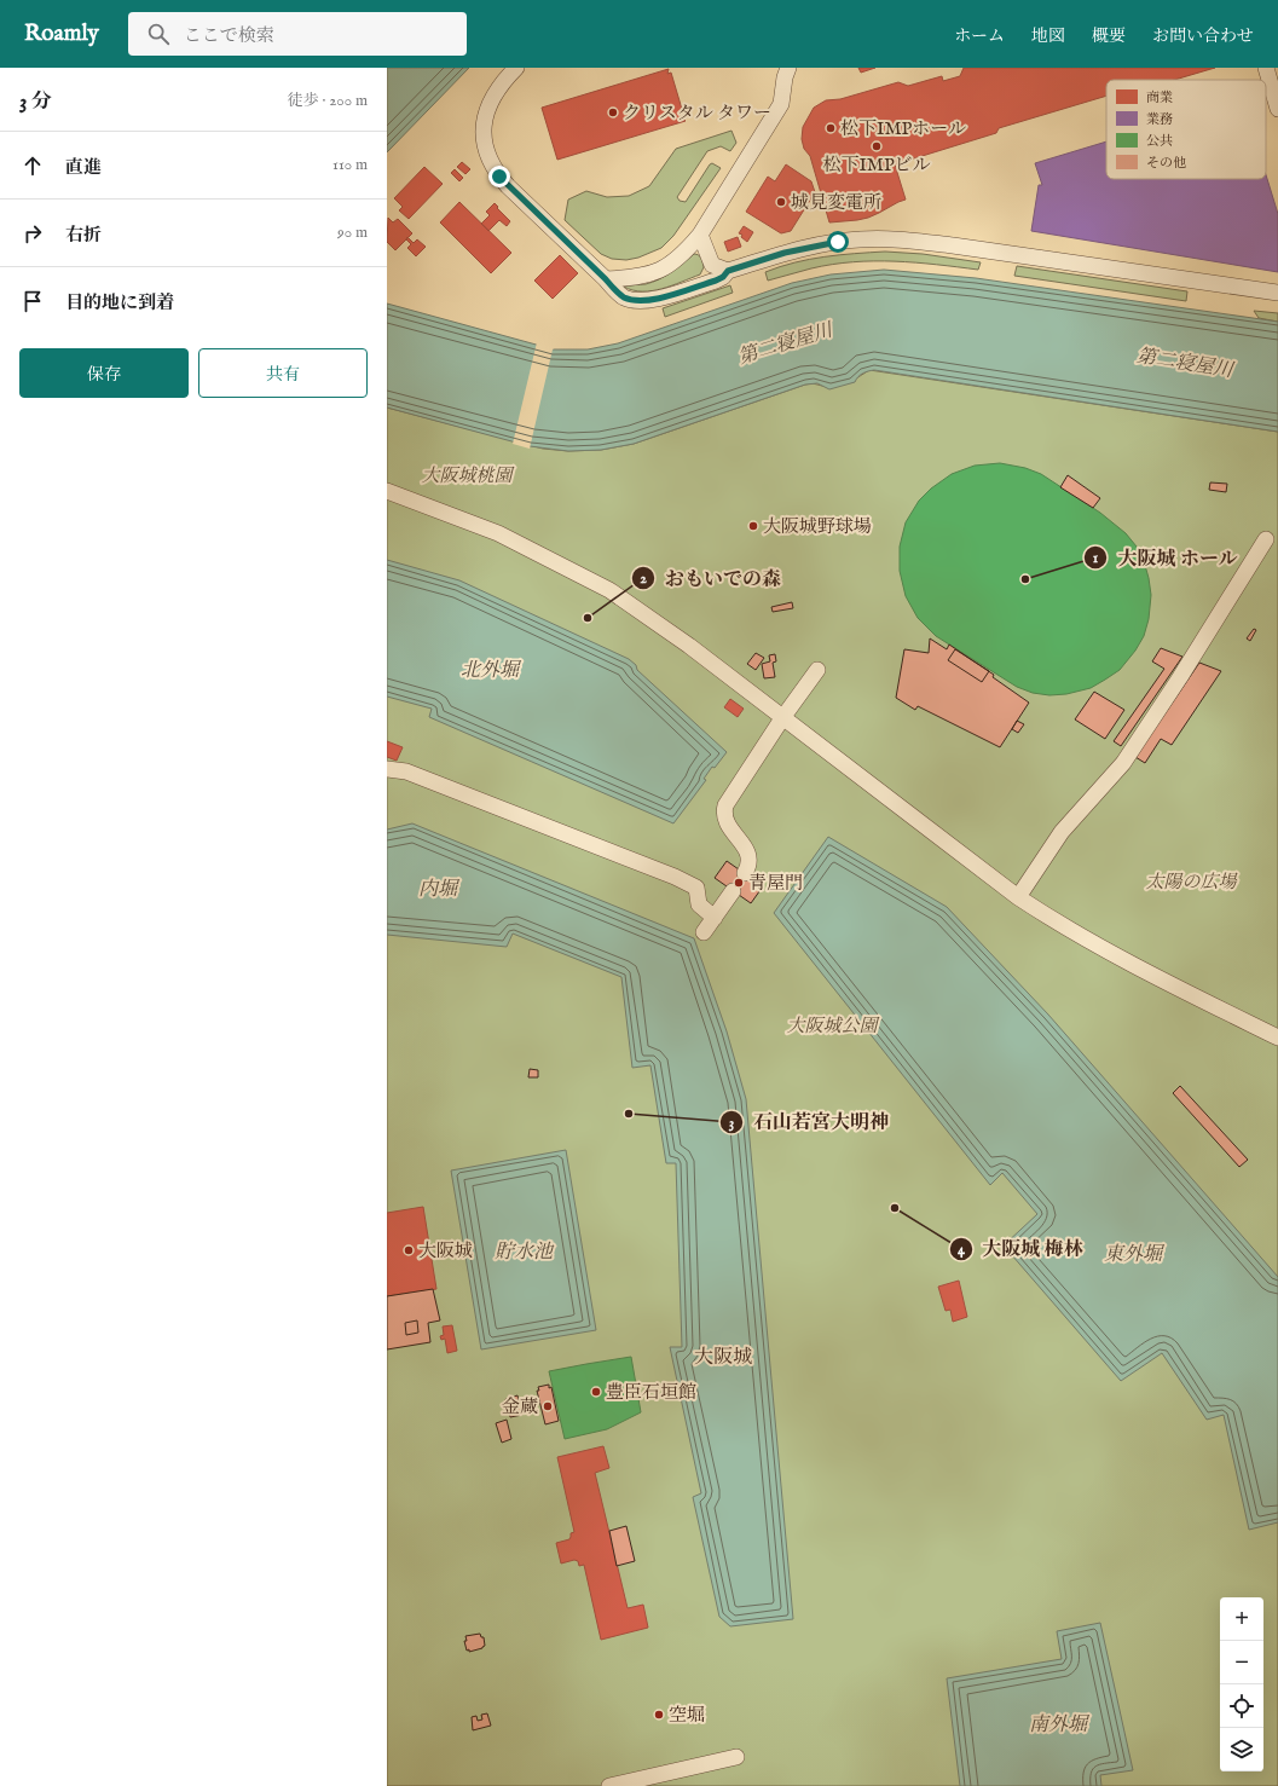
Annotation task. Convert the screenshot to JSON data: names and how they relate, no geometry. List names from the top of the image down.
{
  "districts": ["大阪城"],
  "water": [
    "第二寝屋川",
    "北外堀",
    "内堀",
    "貯水池",
    "東外堀",
    "南外堀"
  ],
  "parks": ["大阪城桃園", "太陽の広場", "大阪城公園"],
  "places": [
    "クリスタル タワー",
    "松下IMPホール",
    "松下IMPビル",
    "城見変電所",
    "大阪城野球場",
    "大阪城 ホール",
    "おもいでの森",
    "青屋門",
    "石山若宮大明神",
    "大阪城 梅林",
    "大阪城",
    "豊臣石垣館",
    "金蔵",
    "空堀"
  ],
  "legend": [
    "商業",
    "業務",
    "公共",
    "その他"
  ],
  "page": {
    "header": "Roamly",
    "search": "ここで検索",
    "nav": [
      "ホーム",
      "地図",
      "概要",
      "お問い合わせ"
    ],
    "heading": ["3 分", "徒歩 · 200 m"],
    "list": [
      ["直進", "110 m"],
      ["右折", "90 m"],
      "目的地に到着"
    ],
    "buttons": ["保存", "共有"],
    "map_buttons": ["+", "−"]
  }
}
